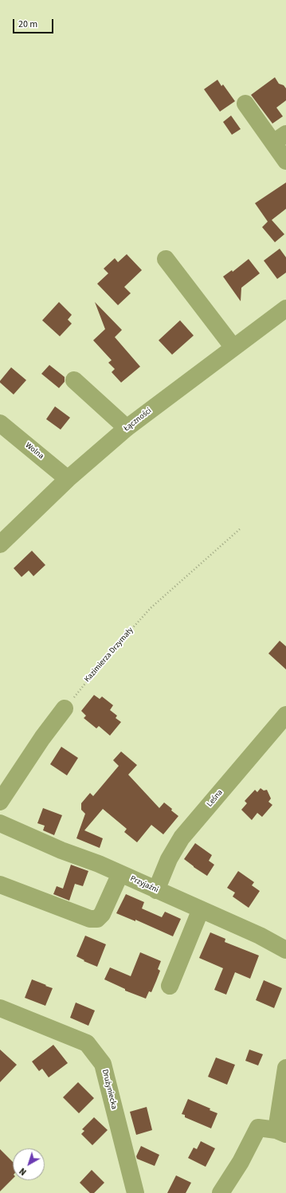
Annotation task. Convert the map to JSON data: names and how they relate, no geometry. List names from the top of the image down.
{
  "streets": {
    "street": [
      "Łączności",
      "Wolna",
      "Leśna",
      "Przyjaźni",
      "Drużyniecka"
    ],
    "path": ["Kazimierza Drzymały"]
  },
  "crossings": [
    ["Łączności", "Wolna"],
    ["Leśna", "Przyjaźni"]
  ],
  "scale_bar": "20 m",
  "north": "bottom left"
}
